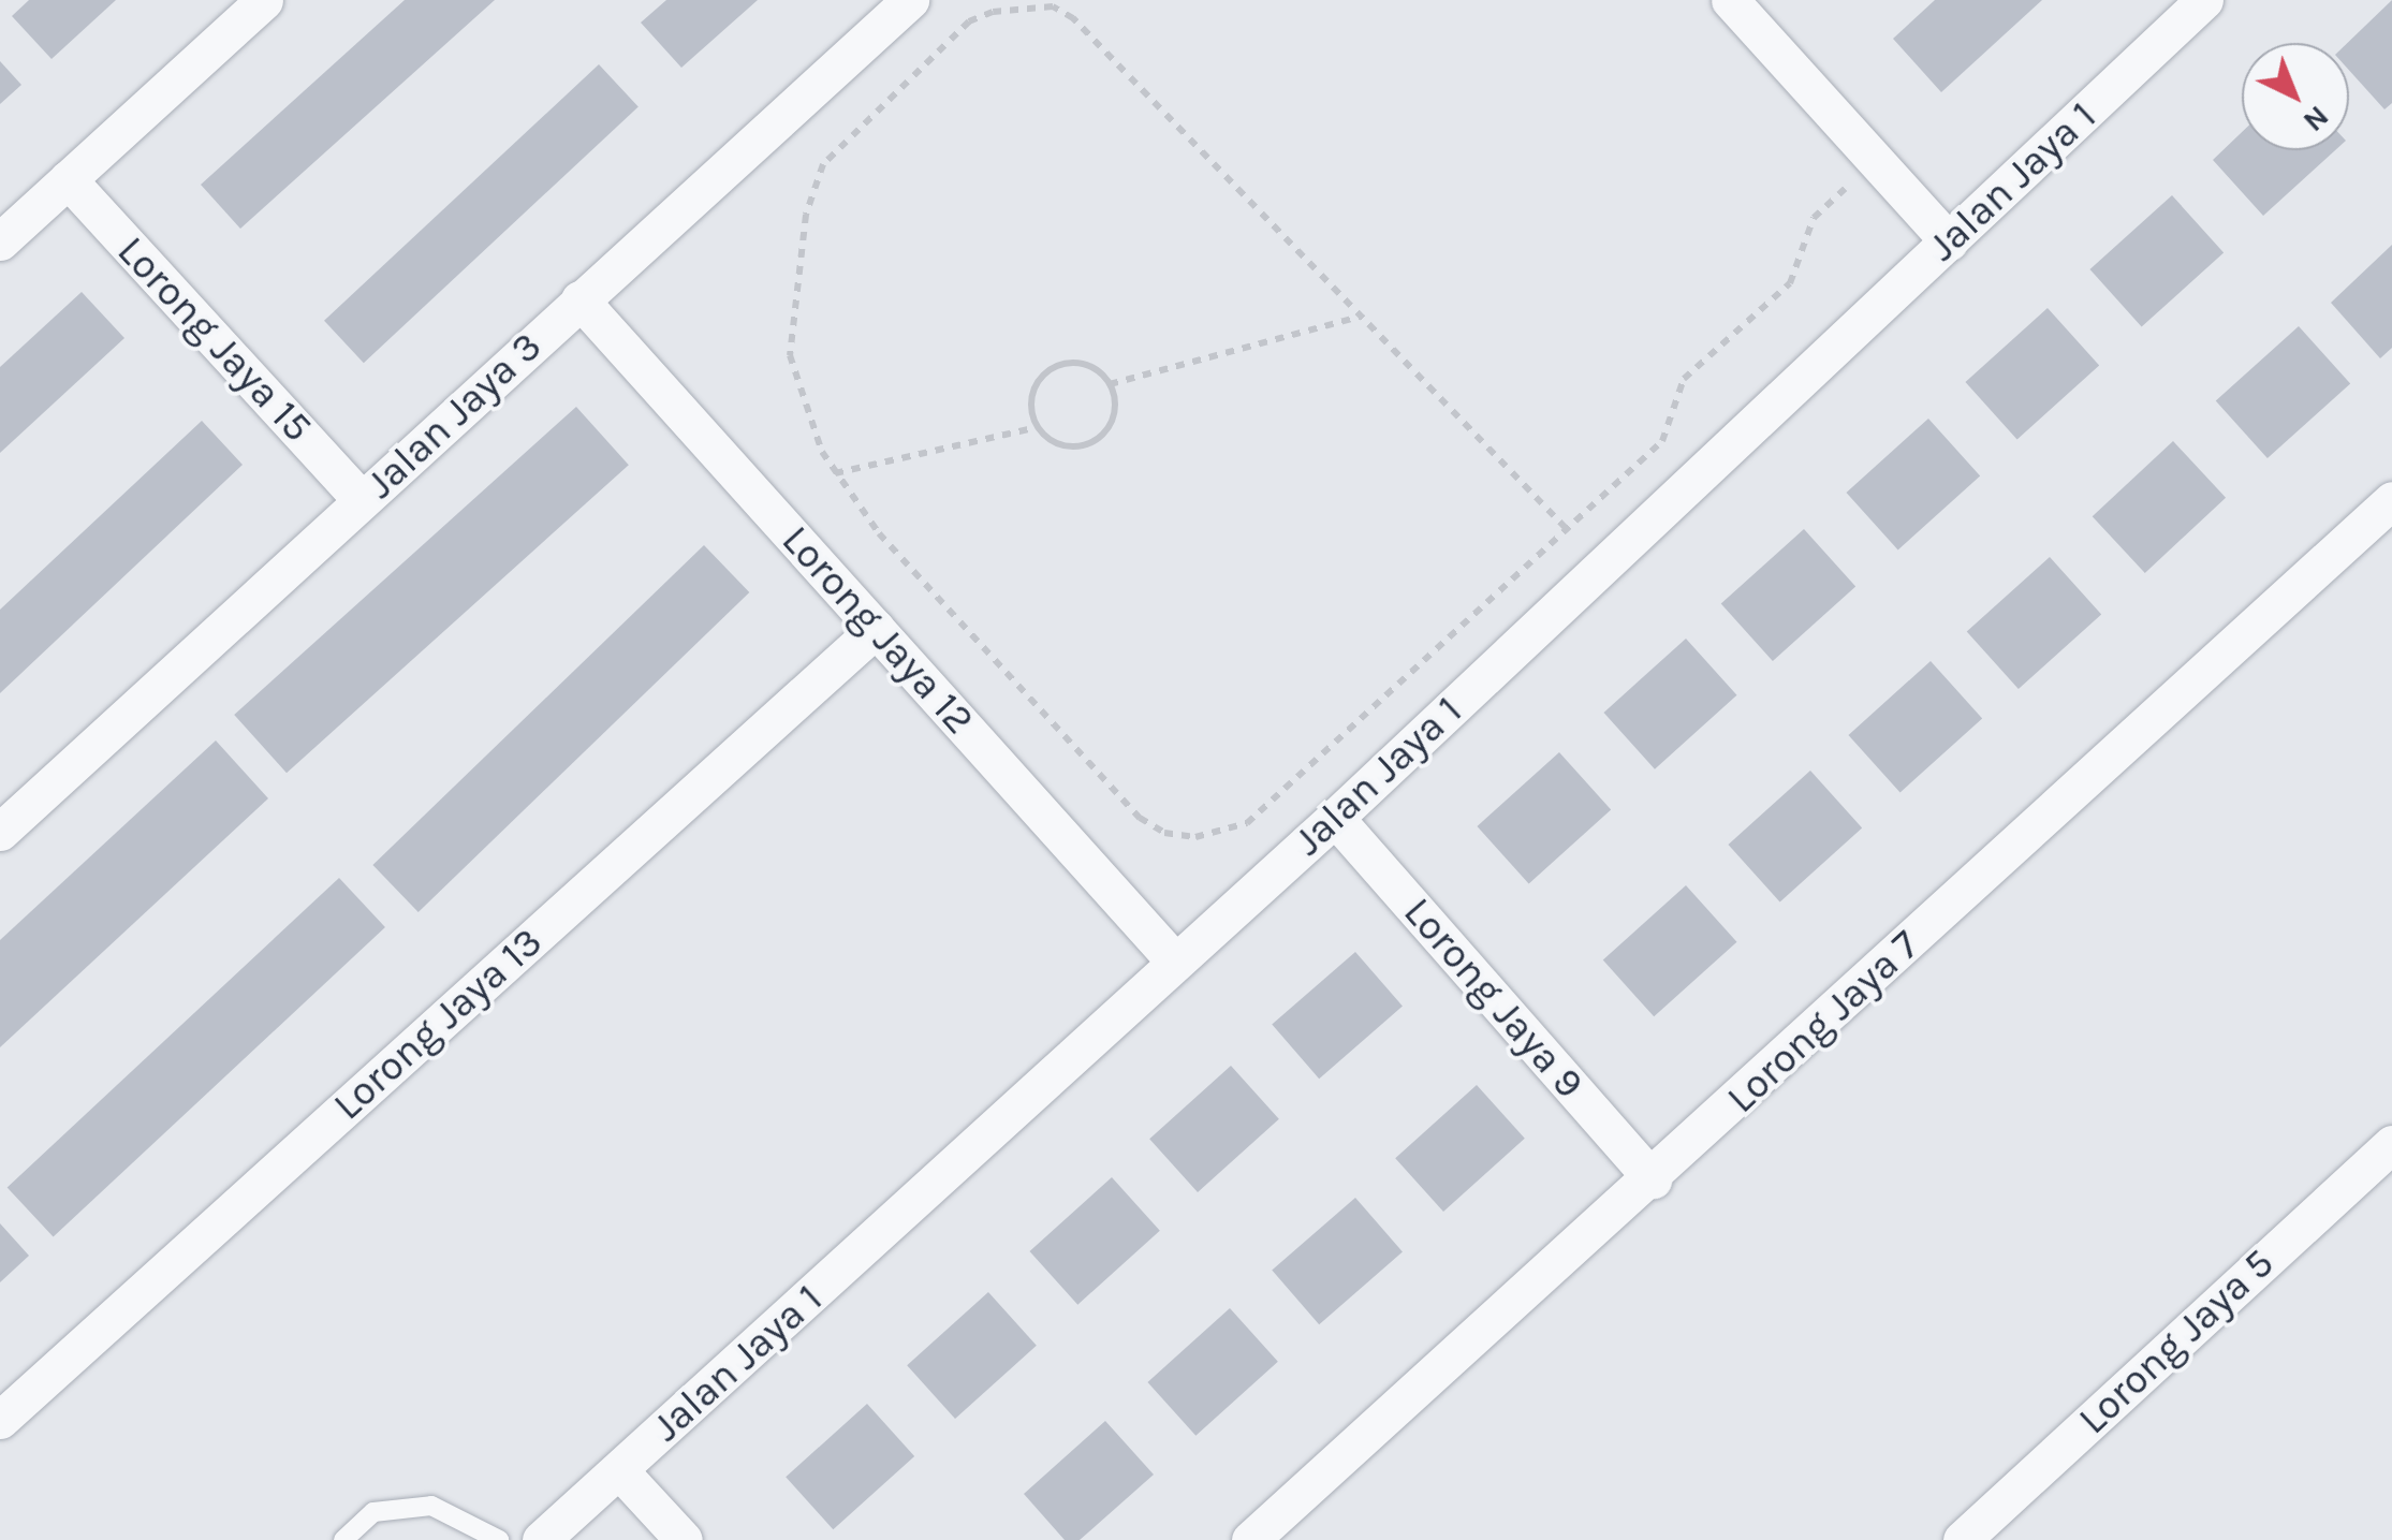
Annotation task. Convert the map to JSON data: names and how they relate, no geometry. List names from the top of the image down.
{
  "streets": {
    "street": [
      "Jalan Jaya 1",
      "Lorong Jaya 15",
      "Jalan Jaya 3",
      "Lorong Jaya 12",
      "Lorong Jaya 9",
      "Lorong Jaya 7",
      "Lorong Jaya 13",
      "Lorong Jaya 5"
    ]
  },
  "crossings": [
    ["Jalan Jaya 1", "Lorong Jaya 12"],
    ["Jalan Jaya 1", "Lorong Jaya 9"],
    ["Lorong Jaya 15", "Jalan Jaya 3"],
    ["Jalan Jaya 3", "Lorong Jaya 12"],
    ["Lorong Jaya 12", "Lorong Jaya 13"],
    ["Lorong Jaya 9", "Lorong Jaya 7"]
  ],
  "north": "bottom right"
}
